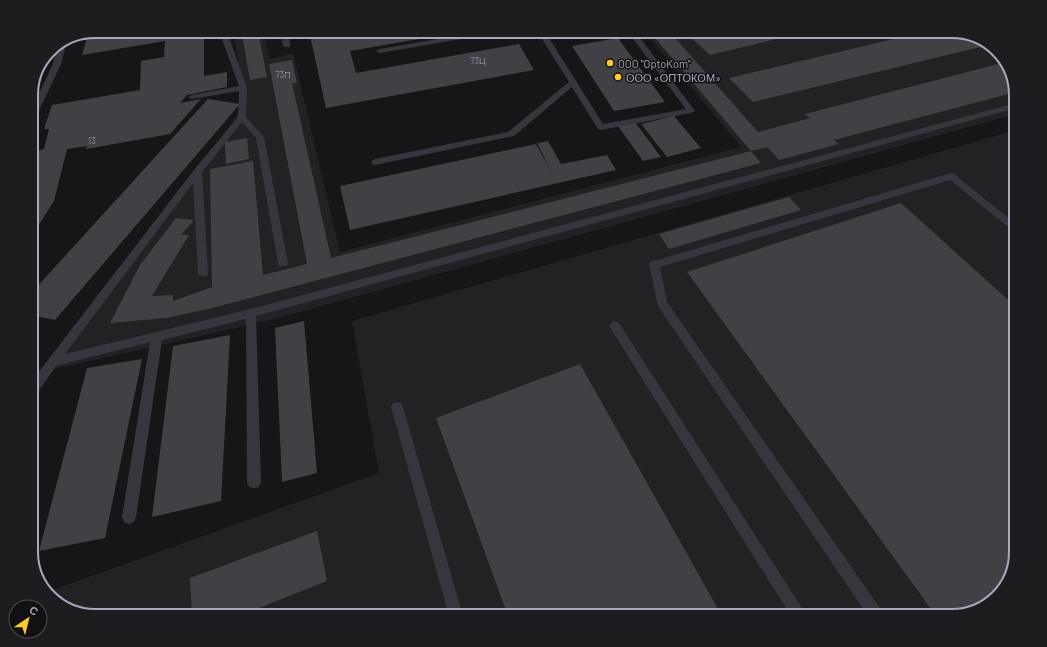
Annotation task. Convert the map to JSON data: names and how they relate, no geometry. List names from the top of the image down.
{
  "places": ["OOO \"OptoKom\"", "ООО «ОПТОКОМ»"],
  "house_numbers": ["73Ц", "73П", "13"],
  "north": "top right"
}
